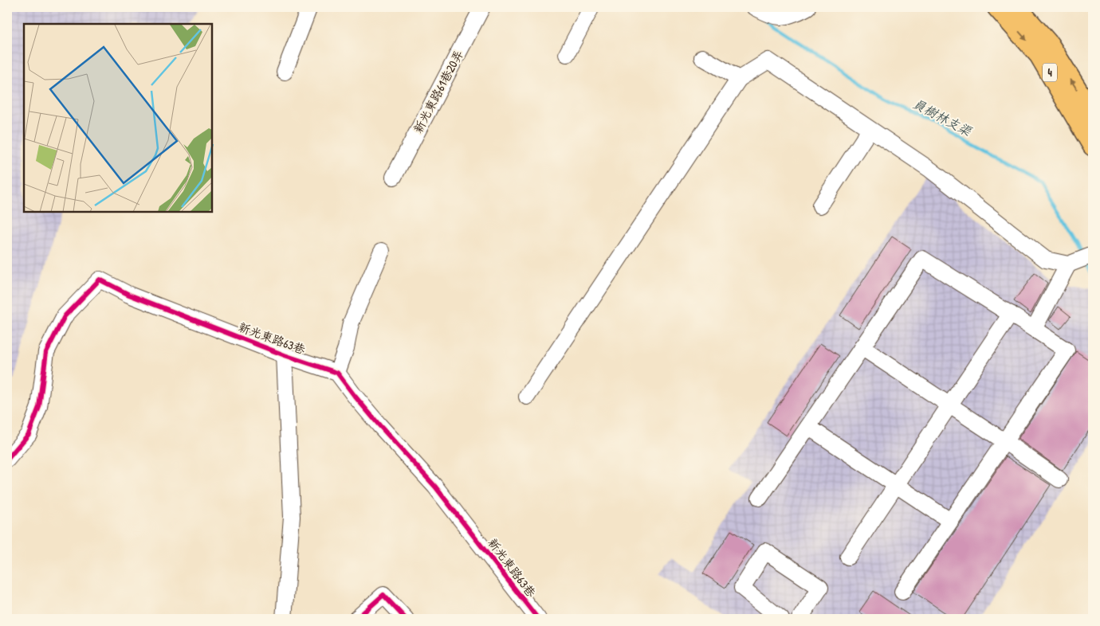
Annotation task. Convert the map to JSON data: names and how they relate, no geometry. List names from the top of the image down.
{
  "streets": {
    "main road": ["4"],
    "street": ["新光東路61巷20弄", "新光東路63巷"]
  },
  "water": ["員樹林支渠"]
}
